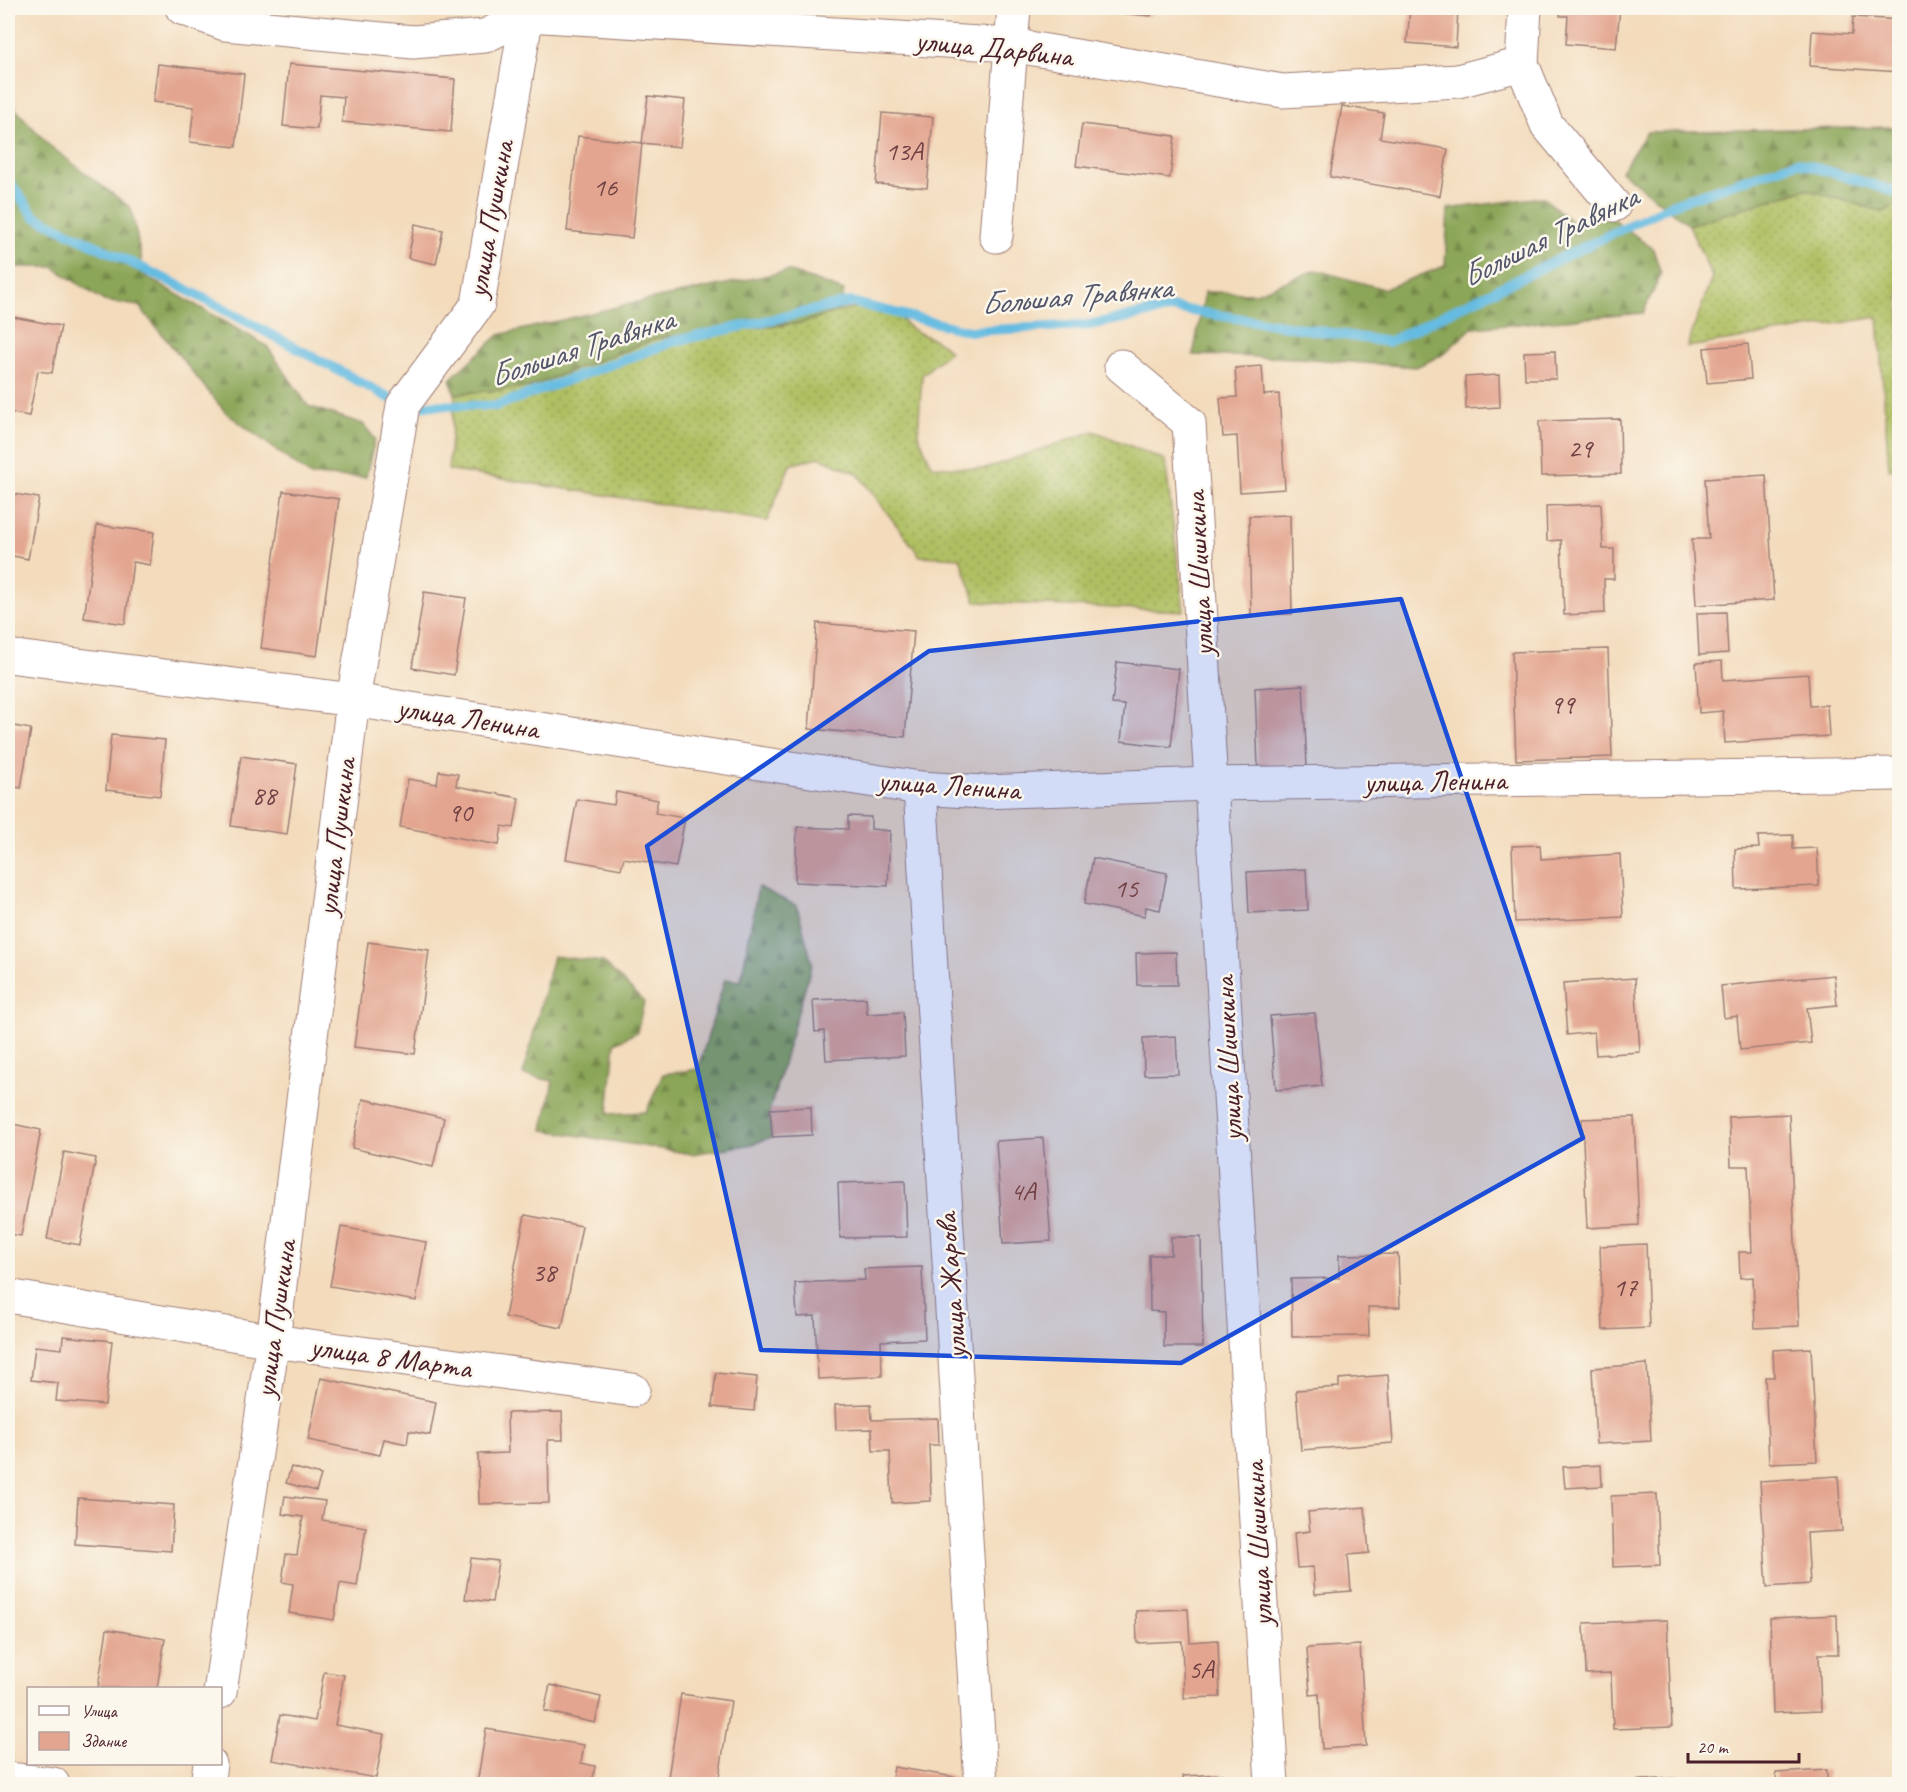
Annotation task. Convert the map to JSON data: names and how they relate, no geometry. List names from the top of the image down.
{
  "streets": {
    "street": [
      "улица Дарвина",
      "улица Пушкина",
      "улица Шишкина",
      "улица Ленина",
      "улица Жарова",
      "улица 8 Марта"
    ]
  },
  "crossings": [
    ["улица Дарвина", "улица Пушкина"],
    ["улица Пушкина", "улица Ленина"],
    ["улица Пушкина", "улица 8 Марта"],
    ["улица Шишкина", "улица Ленина"],
    ["улица Ленина", "улица Жарова"]
  ],
  "water": ["Большая Травянка"],
  "house_numbers": [
    "13А",
    "16",
    "29",
    "99",
    "88",
    "90",
    "15",
    "4А",
    "38",
    "17",
    "5А"
  ],
  "legend": ["Улица", "Здание"],
  "scale_bar": "20 m"
}
